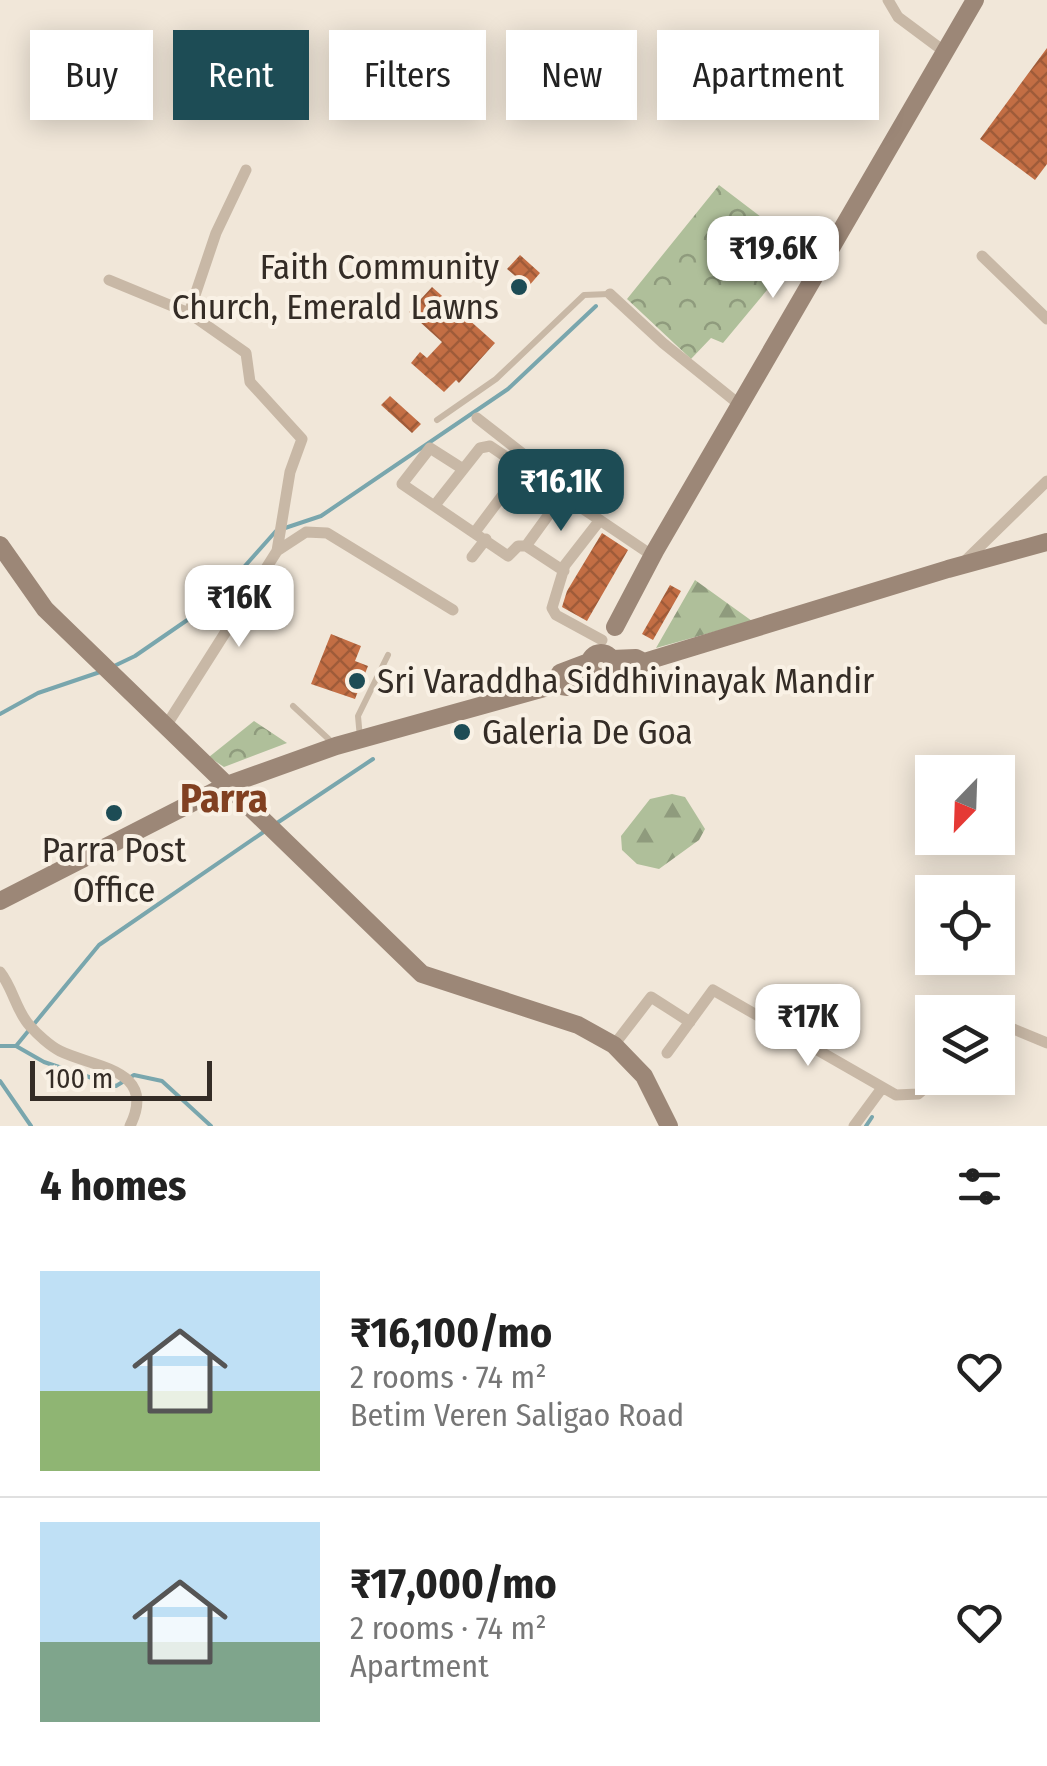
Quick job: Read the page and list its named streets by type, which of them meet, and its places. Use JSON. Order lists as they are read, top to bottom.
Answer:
{
  "districts": ["Parra"],
  "places": [
    "Faith Community Church, Emerald Lawns",
    "Sri Varaddha Siddhivinayak Mandir",
    "Galeria De Goa",
    "Parra Post Office"
  ],
  "scale_bar": "100 m",
  "north": "bottom left",
  "page": {
    "chip": [
      "Buy",
      "Rent",
      "Filters",
      "New",
      "Apartment"
    ],
    "price": [
      "₹19.6K",
      "₹16.1K",
      "₹16K",
      "₹17K"
    ],
    "scale": "100 m",
    "heading": "4 homes",
    "list": [
      {
        "name": "₹16,100/mo",
        "note": "2 rooms · 74 m² · Betim Veren Saligao Road"
      },
      {
        "name": "₹17,000/mo",
        "note": "2 rooms · 74 m² · Apartment"
      }
    ]
  }
}
